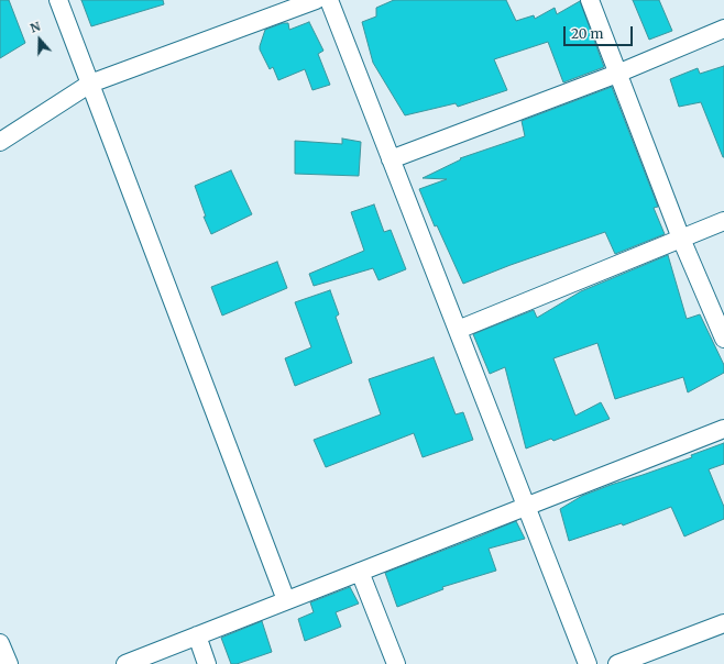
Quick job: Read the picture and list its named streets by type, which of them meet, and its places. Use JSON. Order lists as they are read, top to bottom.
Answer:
{
  "scale_bar": "20 m",
  "north": "top"
}
